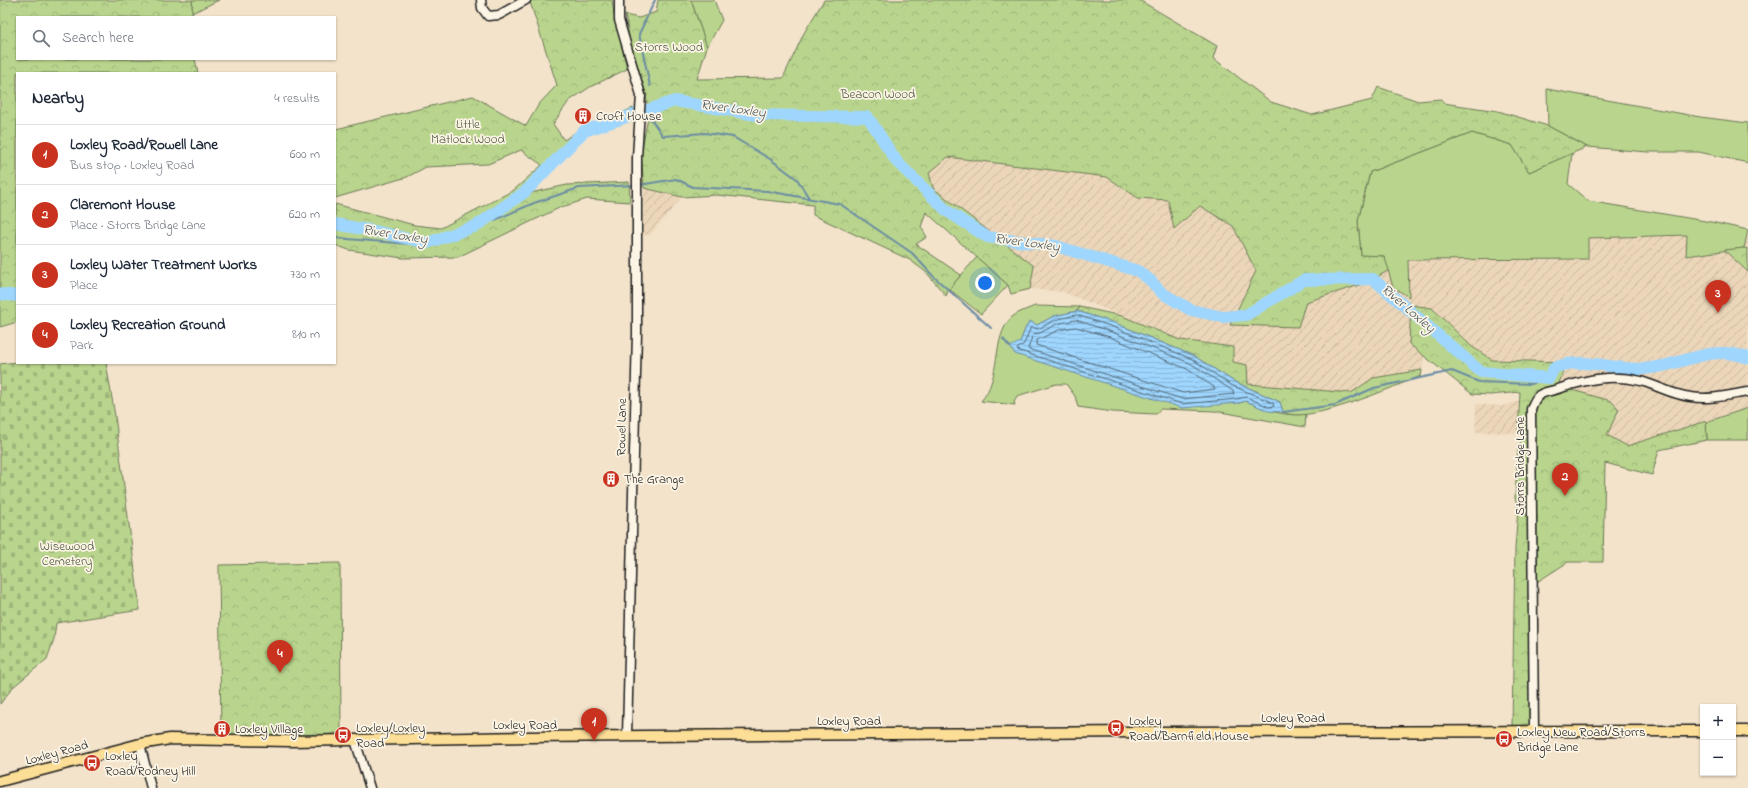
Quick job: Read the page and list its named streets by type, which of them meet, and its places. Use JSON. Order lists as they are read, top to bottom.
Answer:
{
  "streets": {
    "main road": ["Loxley Road"],
    "street": ["Rowel Lane", "Storrs Bridge Lane"]
  },
  "crossings": [
    ["Rowel Lane", "Loxley Road"],
    ["Storrs Bridge Lane", "Loxley Road"]
  ],
  "water": ["River Loxley"],
  "parks": [
    "Storrs Wood",
    "Beacon Wood",
    "Little Matlock Wood",
    "Wisewood Cemetery"
  ],
  "places": {
    "building": ["Croft House", "The Grange", "Loxley Village"],
    "bus stop": [
      "Loxley Road/Barnfield House",
      "Loxley/Loxley Road",
      "Loxley New Road/Storrs Bridge Lane",
      "Loxley Road/Rodney Hill"
    ]
  },
  "page": {
    "search": "Search here",
    "heading": ["Nearby", "4 results"],
    "list": [
      {
        "mark": "1",
        "name": "Loxley Road/Rowell Lane",
        "note": "Bus stop · Loxley Road",
        "value": "600 m"
      },
      {
        "mark": "2",
        "name": "Claremont House",
        "note": "Place · Storrs Bridge Lane",
        "value": "620 m"
      },
      {
        "mark": "3",
        "name": "Loxley Water Treatment Works",
        "note": "Place",
        "value": "730 m"
      },
      {
        "mark": "4",
        "name": "Loxley Recreation Ground",
        "note": "Park",
        "value": "810 m"
      }
    ],
    "pins": [
      "3",
      "2",
      "4",
      "1"
    ],
    "map_buttons": ["+", "−"]
  }
}
